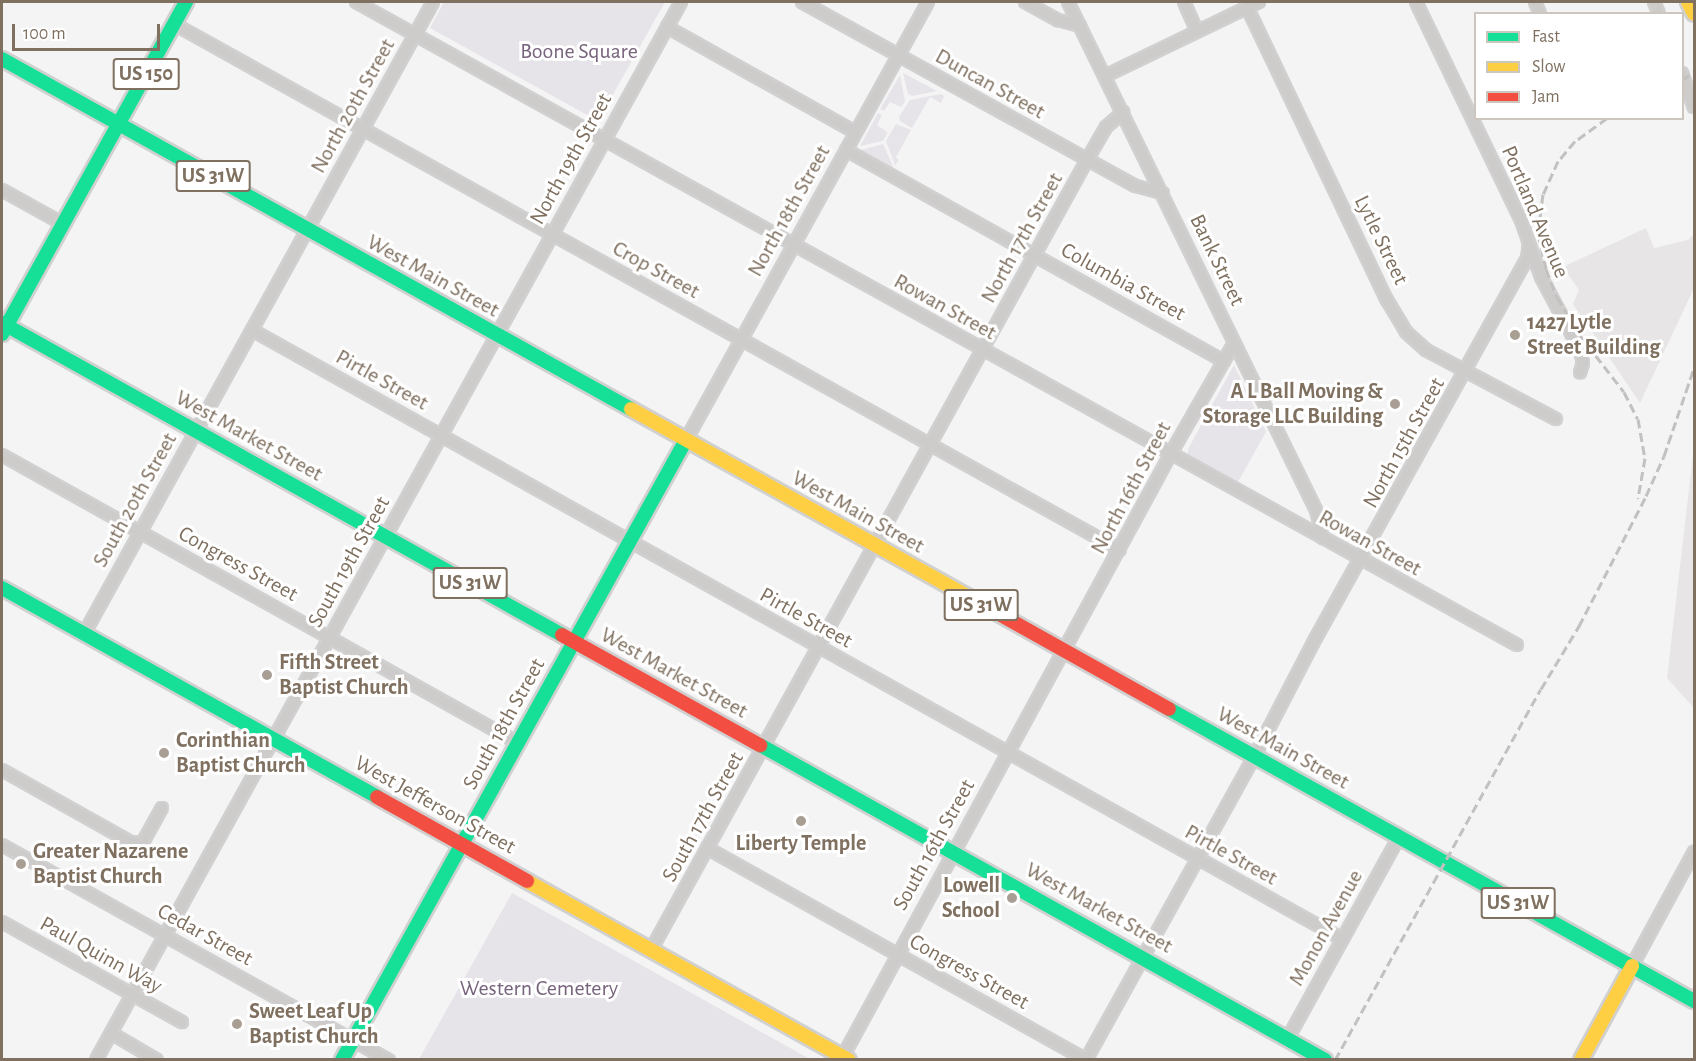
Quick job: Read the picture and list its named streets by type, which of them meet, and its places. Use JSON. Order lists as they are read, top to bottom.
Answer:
{
  "streets": {
    "main road": [
      "US 150",
      "US 31W",
      "West Main Street",
      "West Market Street",
      "South 18th Street",
      "West Jefferson Street"
    ],
    "street": [
      "Duncan Street",
      "North 20th Street",
      "North 19th Street",
      "North 18th Street",
      "Portland Avenue",
      "North 17th Street",
      "Lytle Street",
      "Bank Street",
      "Crop Street",
      "Columbia Street",
      "Rowan Street",
      "Pirtle Street",
      "North 15th Street",
      "North 16th Street",
      "South 20th Street",
      "South 19th Street",
      "Congress Street",
      "South 17th Street",
      "South 16th Street",
      "Monon Avenue",
      "Cedar Street",
      "Paul Quinn Way"
    ]
  },
  "crossings": [
    ["US 150", "Crop Street"],
    ["US 150", "West Main Street"],
    ["US 150", "West Market Street"],
    ["Duncan Street", "North 18th Street"],
    ["Duncan Street", "North 17th Street"],
    ["Duncan Street", "Bank Street"],
    ["North 20th Street", "Crop Street"],
    ["North 20th Street", "West Main Street"],
    ["North 20th Street", "Rowan Street"],
    ["North 20th Street", "South 20th Street"],
    ["North 19th Street", "Crop Street"],
    ["North 19th Street", "West Main Street"],
    ["North 19th Street", "Rowan Street"],
    ["North 19th Street", "South 19th Street"],
    ["North 18th Street", "Crop Street"],
    ["North 18th Street", "West Main Street"],
    ["North 18th Street", "Columbia Street"],
    ["North 18th Street", "Rowan Street"],
    ["North 18th Street", "South 18th Street"],
    ["Portland Avenue", "North 15th Street"],
    ["North 17th Street", "Bank Street"],
    ["North 17th Street", "Crop Street"],
    ["North 17th Street", "West Main Street"],
    ["North 17th Street", "Columbia Street"],
    ["North 17th Street", "Rowan Street"],
    ["North 17th Street", "South 17th Street"],
    ["Lytle Street", "North 15th Street"],
    ["Bank Street", "Rowan Street"],
    ["Bank Street", "North 16th Street"],
    ["Crop Street", "North 16th Street"],
    ["West Main Street", "North 15th Street"],
    ["West Main Street", "North 16th Street"],
    ["West Main Street", "South 20th Street"],
    ["West Main Street", "South 19th Street"],
    ["West Main Street", "South 18th Street"],
    ["West Main Street", "South 17th Street"],
    ["West Main Street", "South 16th Street"],
    ["West Main Street", "Monon Avenue"],
    ["Columbia Street", "North 16th Street"],
    ["Rowan Street", "North 15th Street"],
    ["Rowan Street", "North 16th Street"],
    ["Pirtle Street", "North 15th Street"],
    ["Pirtle Street", "South 20th Street"],
    ["Pirtle Street", "South 19th Street"],
    ["Pirtle Street", "South 18th Street"],
    ["Pirtle Street", "South 17th Street"],
    ["Pirtle Street", "South 16th Street"],
    ["Pirtle Street", "Monon Avenue"],
    ["West Market Street", "North 15th Street"],
    ["West Market Street", "South 20th Street"],
    ["West Market Street", "South 19th Street"],
    ["West Market Street", "South 18th Street"],
    ["West Market Street", "South 17th Street"],
    ["West Market Street", "South 16th Street"],
    ["West Market Street", "Monon Avenue"],
    ["North 15th Street", "Congress Street"],
    ["North 16th Street", "South 16th Street"],
    ["South 20th Street", "Congress Street"],
    ["South 20th Street", "West Jefferson Street"],
    ["South 19th Street", "Congress Street"],
    ["South 19th Street", "West Jefferson Street"],
    ["South 19th Street", "Cedar Street"],
    ["South 19th Street", "Paul Quinn Way"],
    ["Congress Street", "South 18th Street"],
    ["Congress Street", "South 17th Street"],
    ["Congress Street", "South 16th Street"],
    ["South 18th Street", "West Jefferson Street"],
    ["South 18th Street", "Cedar Street"],
    ["West Jefferson Street", "South 17th Street"],
    ["West Jefferson Street", "South 16th Street"]
  ],
  "parks": ["Boone Square", "Western Cemetery"],
  "places": [
    "1427 Lytle Street Building",
    "A L Ball Moving & Storage LLC Building",
    "Fifth Street Baptist Church",
    "Corinthian Baptist Church",
    "Liberty Temple",
    "Greater Nazarene Baptist Church",
    "Lowell School",
    "Sweet Leaf Up Baptist Church"
  ],
  "legend": ["Fast", "Slow", "Jam"],
  "scale_bar": "100 m"
}
